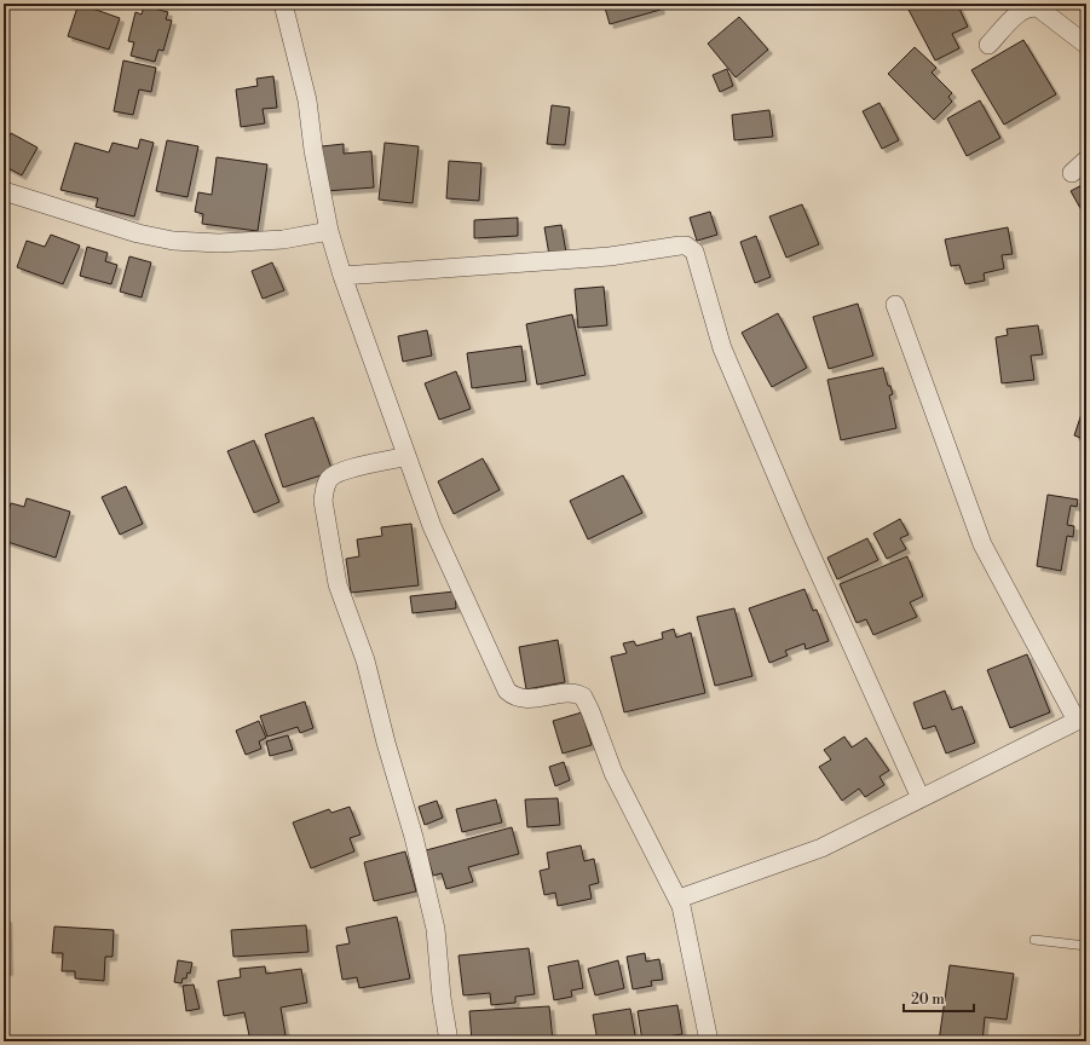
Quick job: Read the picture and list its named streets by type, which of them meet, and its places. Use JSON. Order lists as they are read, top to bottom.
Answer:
{
  "scale_bar": "20 m"
}
